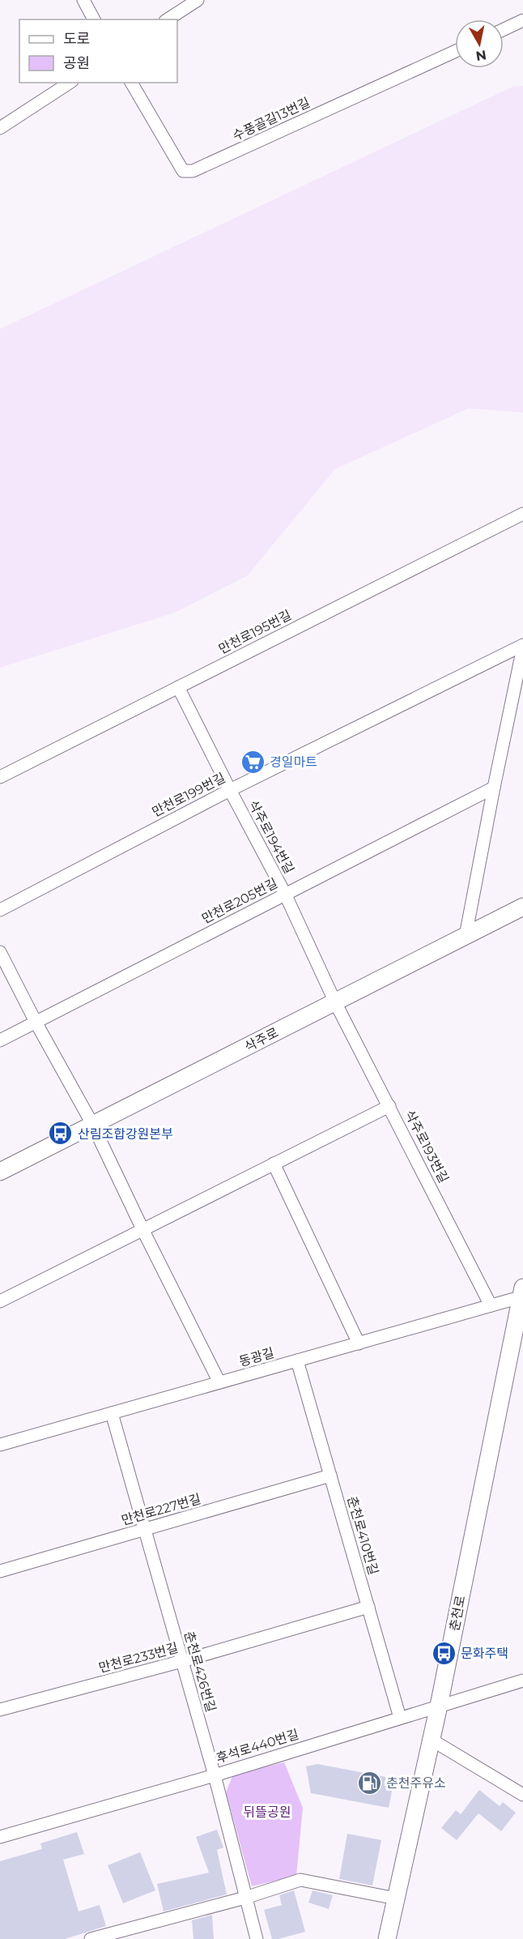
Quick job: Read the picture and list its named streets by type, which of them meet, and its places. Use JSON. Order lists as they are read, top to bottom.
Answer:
{
  "streets": {
    "street": [
      "수풍골길13번길",
      "만천로195번길",
      "만천로199번길",
      "삭주로194번길",
      "만천로205번길",
      "삭주로",
      "삭주로193번길",
      "동광길",
      "만천로227번길",
      "춘천로410번길",
      "춘천로",
      "만천로233번길",
      "춘천로426번길",
      "후석로440번길"
    ]
  },
  "crossings": [
    ["만천로195번길", "삭주로194번길"],
    ["만천로199번길", "삭주로194번길"],
    ["삭주로194번길", "만천로205번길"],
    ["삭주로194번길", "삭주로"],
    ["삭주로194번길", "삭주로193번길"],
    ["삭주로", "삭주로193번길"],
    ["삭주로193번길", "동광길"],
    ["동광길", "춘천로410번길"],
    ["동광길", "춘천로"],
    ["동광길", "춘천로426번길"],
    ["만천로227번길", "춘천로410번길"],
    ["만천로227번길", "춘천로426번길"],
    ["춘천로410번길", "만천로233번길"],
    ["춘천로410번길", "후석로440번길"],
    ["춘천로", "후석로440번길"],
    ["만천로233번길", "춘천로426번길"],
    ["춘천로426번길", "후석로440번길"]
  ],
  "parks": ["뒤뜰공원"],
  "places": {
    "supermarket": ["경일마트"],
    "bus stop": ["산림조합강원본부", "문화주택"],
    "fuel station": ["춘천주유소"]
  },
  "legend": ["도로", "공원"],
  "north": "bottom"
}
